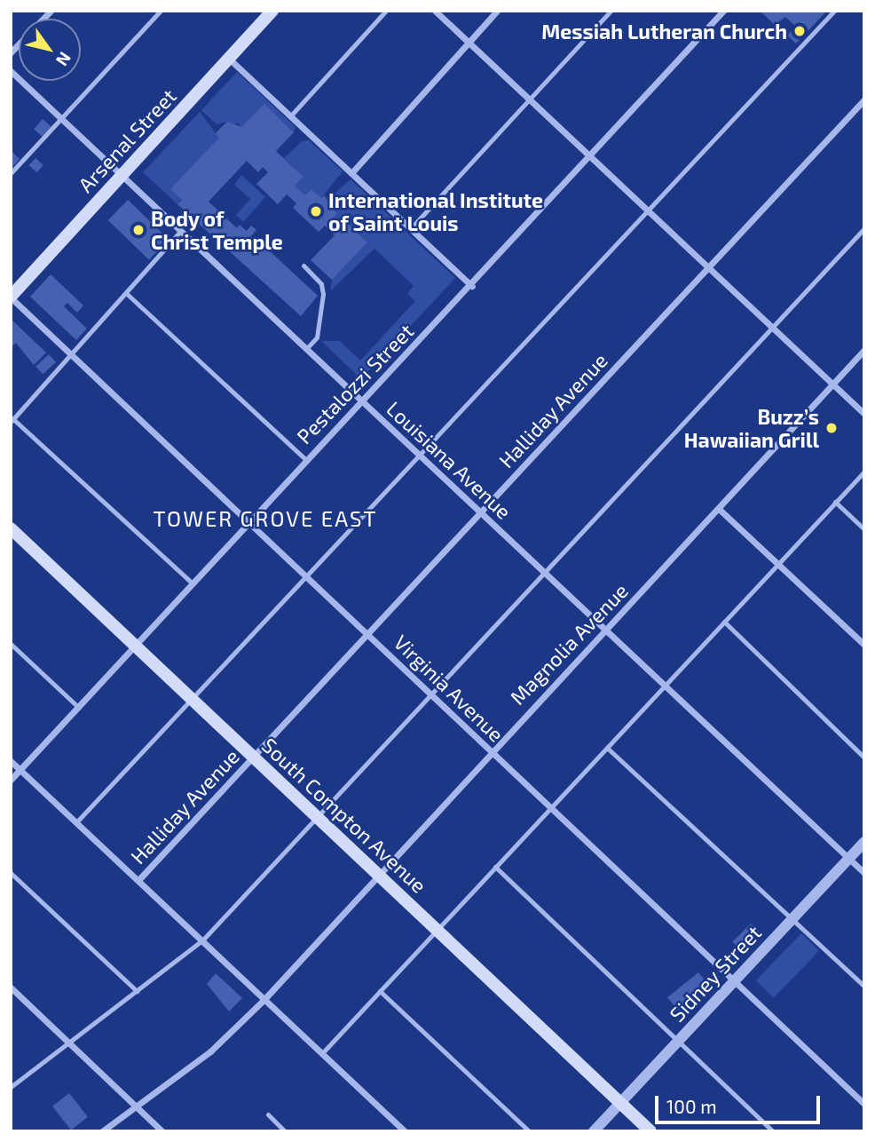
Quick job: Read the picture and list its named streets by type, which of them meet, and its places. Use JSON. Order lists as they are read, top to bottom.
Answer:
{
  "streets": {
    "main road": ["Arsenal Street", "South Compton Avenue"],
    "street": [
      "Pestalozzi Street",
      "Halliday Avenue",
      "Louisiana Avenue",
      "Magnolia Avenue",
      "Virginia Avenue",
      "Sidney Street"
    ]
  },
  "crossings": [
    ["Arsenal Street", "Louisiana Avenue"],
    ["Arsenal Street", "Virginia Avenue"],
    ["Pestalozzi Street", "Louisiana Avenue"],
    ["Pestalozzi Street", "Virginia Avenue"],
    ["Pestalozzi Street", "South Compton Avenue"],
    ["Halliday Avenue", "Louisiana Avenue"],
    ["Halliday Avenue", "Virginia Avenue"],
    ["Halliday Avenue", "South Compton Avenue"],
    ["Louisiana Avenue", "Magnolia Avenue"],
    ["Louisiana Avenue", "Sidney Street"],
    ["Magnolia Avenue", "Virginia Avenue"],
    ["Magnolia Avenue", "South Compton Avenue"],
    ["Virginia Avenue", "Sidney Street"],
    ["South Compton Avenue", "Sidney Street"]
  ],
  "districts": ["TOWER GROVE EAST"],
  "places": [
    "Messiah Lutheran Church",
    "International Institute of Saint Louis",
    "Body of Christ Temple",
    "Buzz’s Hawaiian Grill"
  ],
  "scale_bar": "100 m",
  "north": "bottom right"
}
